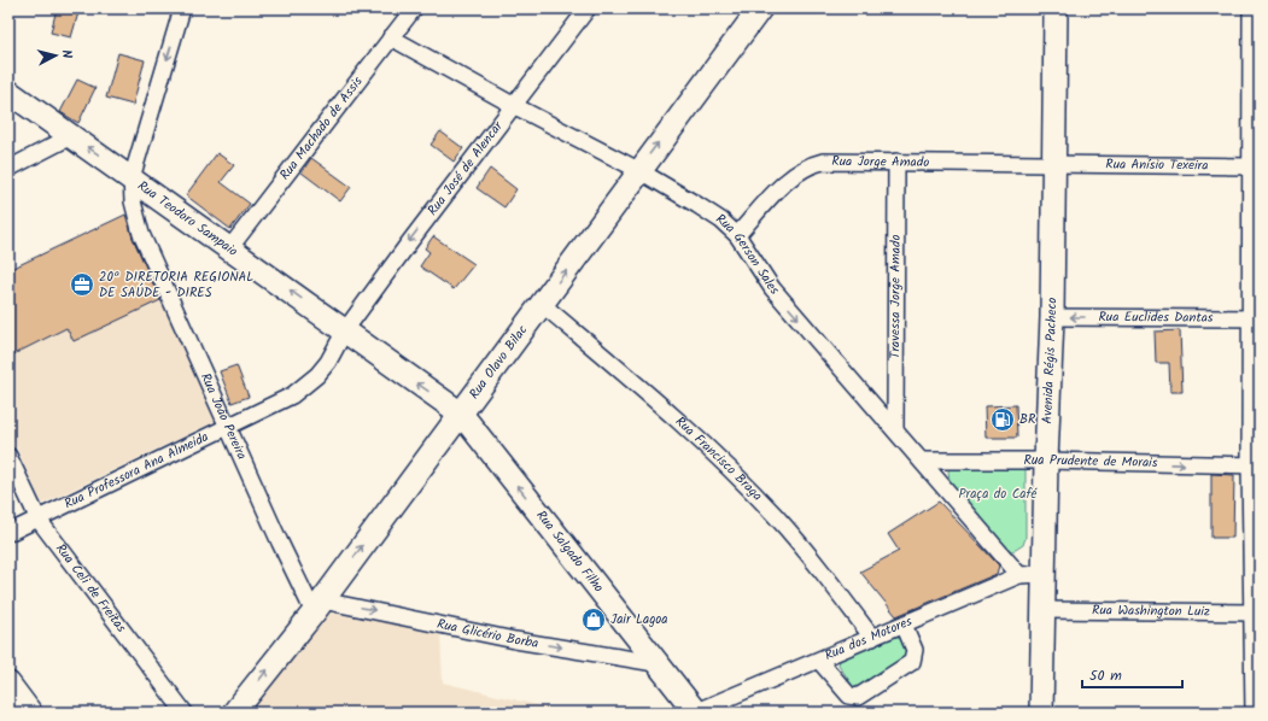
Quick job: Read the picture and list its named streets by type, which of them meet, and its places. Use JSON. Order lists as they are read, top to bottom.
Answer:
{
  "streets": {
    "street": [
      "Rua Machado de Assis",
      "Rua Jorge Amado",
      "Rua Anísio Texeira",
      "Rua José de Alencar",
      "Rua Teodoro Sampaio",
      "Rua Gerson Sales",
      "Travessa Jorge Amado",
      "Rua Euclides Dantas",
      "Avenida Régis Pacheco",
      "Rua Olavo Bilac",
      "Rua João Pereira",
      "Rua Francisco Braga",
      "Rua Prudente de Morais",
      "Rua Professora Ana Almeida",
      "Rua Salgado Filho",
      "Rua Celi de Freitas",
      "Rua Washington Luiz",
      "Rua Glicério Borba",
      "Rua dos Motores"
    ]
  },
  "crossings": [
    ["Rua Machado de Assis", "Rua Teodoro Sampaio"],
    ["Rua Machado de Assis", "Rua Gerson Sales"],
    ["Rua Jorge Amado", "Rua Anísio Texeira"],
    ["Rua Jorge Amado", "Rua Gerson Sales"],
    ["Rua Jorge Amado", "Travessa Jorge Amado"],
    ["Rua Jorge Amado", "Avenida Régis Pacheco"],
    ["Rua Anísio Texeira", "Avenida Régis Pacheco"],
    ["Rua José de Alencar", "Rua Teodoro Sampaio"],
    ["Rua José de Alencar", "Rua Gerson Sales"],
    ["Rua José de Alencar", "Rua Professora Ana Almeida"],
    ["Rua Teodoro Sampaio", "Rua Olavo Bilac"],
    ["Rua Teodoro Sampaio", "Rua João Pereira"],
    ["Rua Teodoro Sampaio", "Rua Professora Ana Almeida"],
    ["Rua Teodoro Sampaio", "Rua Salgado Filho"],
    ["Rua Gerson Sales", "Travessa Jorge Amado"],
    ["Rua Gerson Sales", "Rua Olavo Bilac"],
    ["Rua Gerson Sales", "Rua Prudente de Morais"],
    ["Rua Gerson Sales", "Rua dos Motores"],
    ["Rua Euclides Dantas", "Avenida Régis Pacheco"],
    ["Avenida Régis Pacheco", "Rua Prudente de Morais"],
    ["Avenida Régis Pacheco", "Rua Washington Luiz"],
    ["Avenida Régis Pacheco", "Rua dos Motores"],
    ["Rua Olavo Bilac", "Rua João Pereira"],
    ["Rua Olavo Bilac", "Rua Francisco Braga"],
    ["Rua Olavo Bilac", "Rua Salgado Filho"],
    ["Rua Olavo Bilac", "Rua Glicério Borba"],
    ["Rua João Pereira", "Rua Professora Ana Almeida"],
    ["Rua João Pereira", "Rua Glicério Borba"],
    ["Rua Francisco Braga", "Rua dos Motores"],
    ["Rua Professora Ana Almeida", "Rua Celi de Freitas"],
    ["Rua Salgado Filho", "Rua Glicério Borba"],
    ["Rua Salgado Filho", "Rua dos Motores"]
  ],
  "one_way": [
    "Rua José de Alencar",
    "Rua Teodoro Sampaio",
    "Rua Euclides Dantas",
    "Rua Olavo Bilac",
    "Rua Prudente de Morais",
    "Rua Salgado Filho",
    "Rua Glicério Borba"
  ],
  "parks": ["Praça do Café"],
  "places": {
    "office": ["20ª DIRETORIA REGIONAL DE SAÚDE - DIRES"],
    "fuel station": ["BR"],
    "shop": ["Jair Lagoa"]
  },
  "scale_bar": "50 m",
  "north": "right"
}
